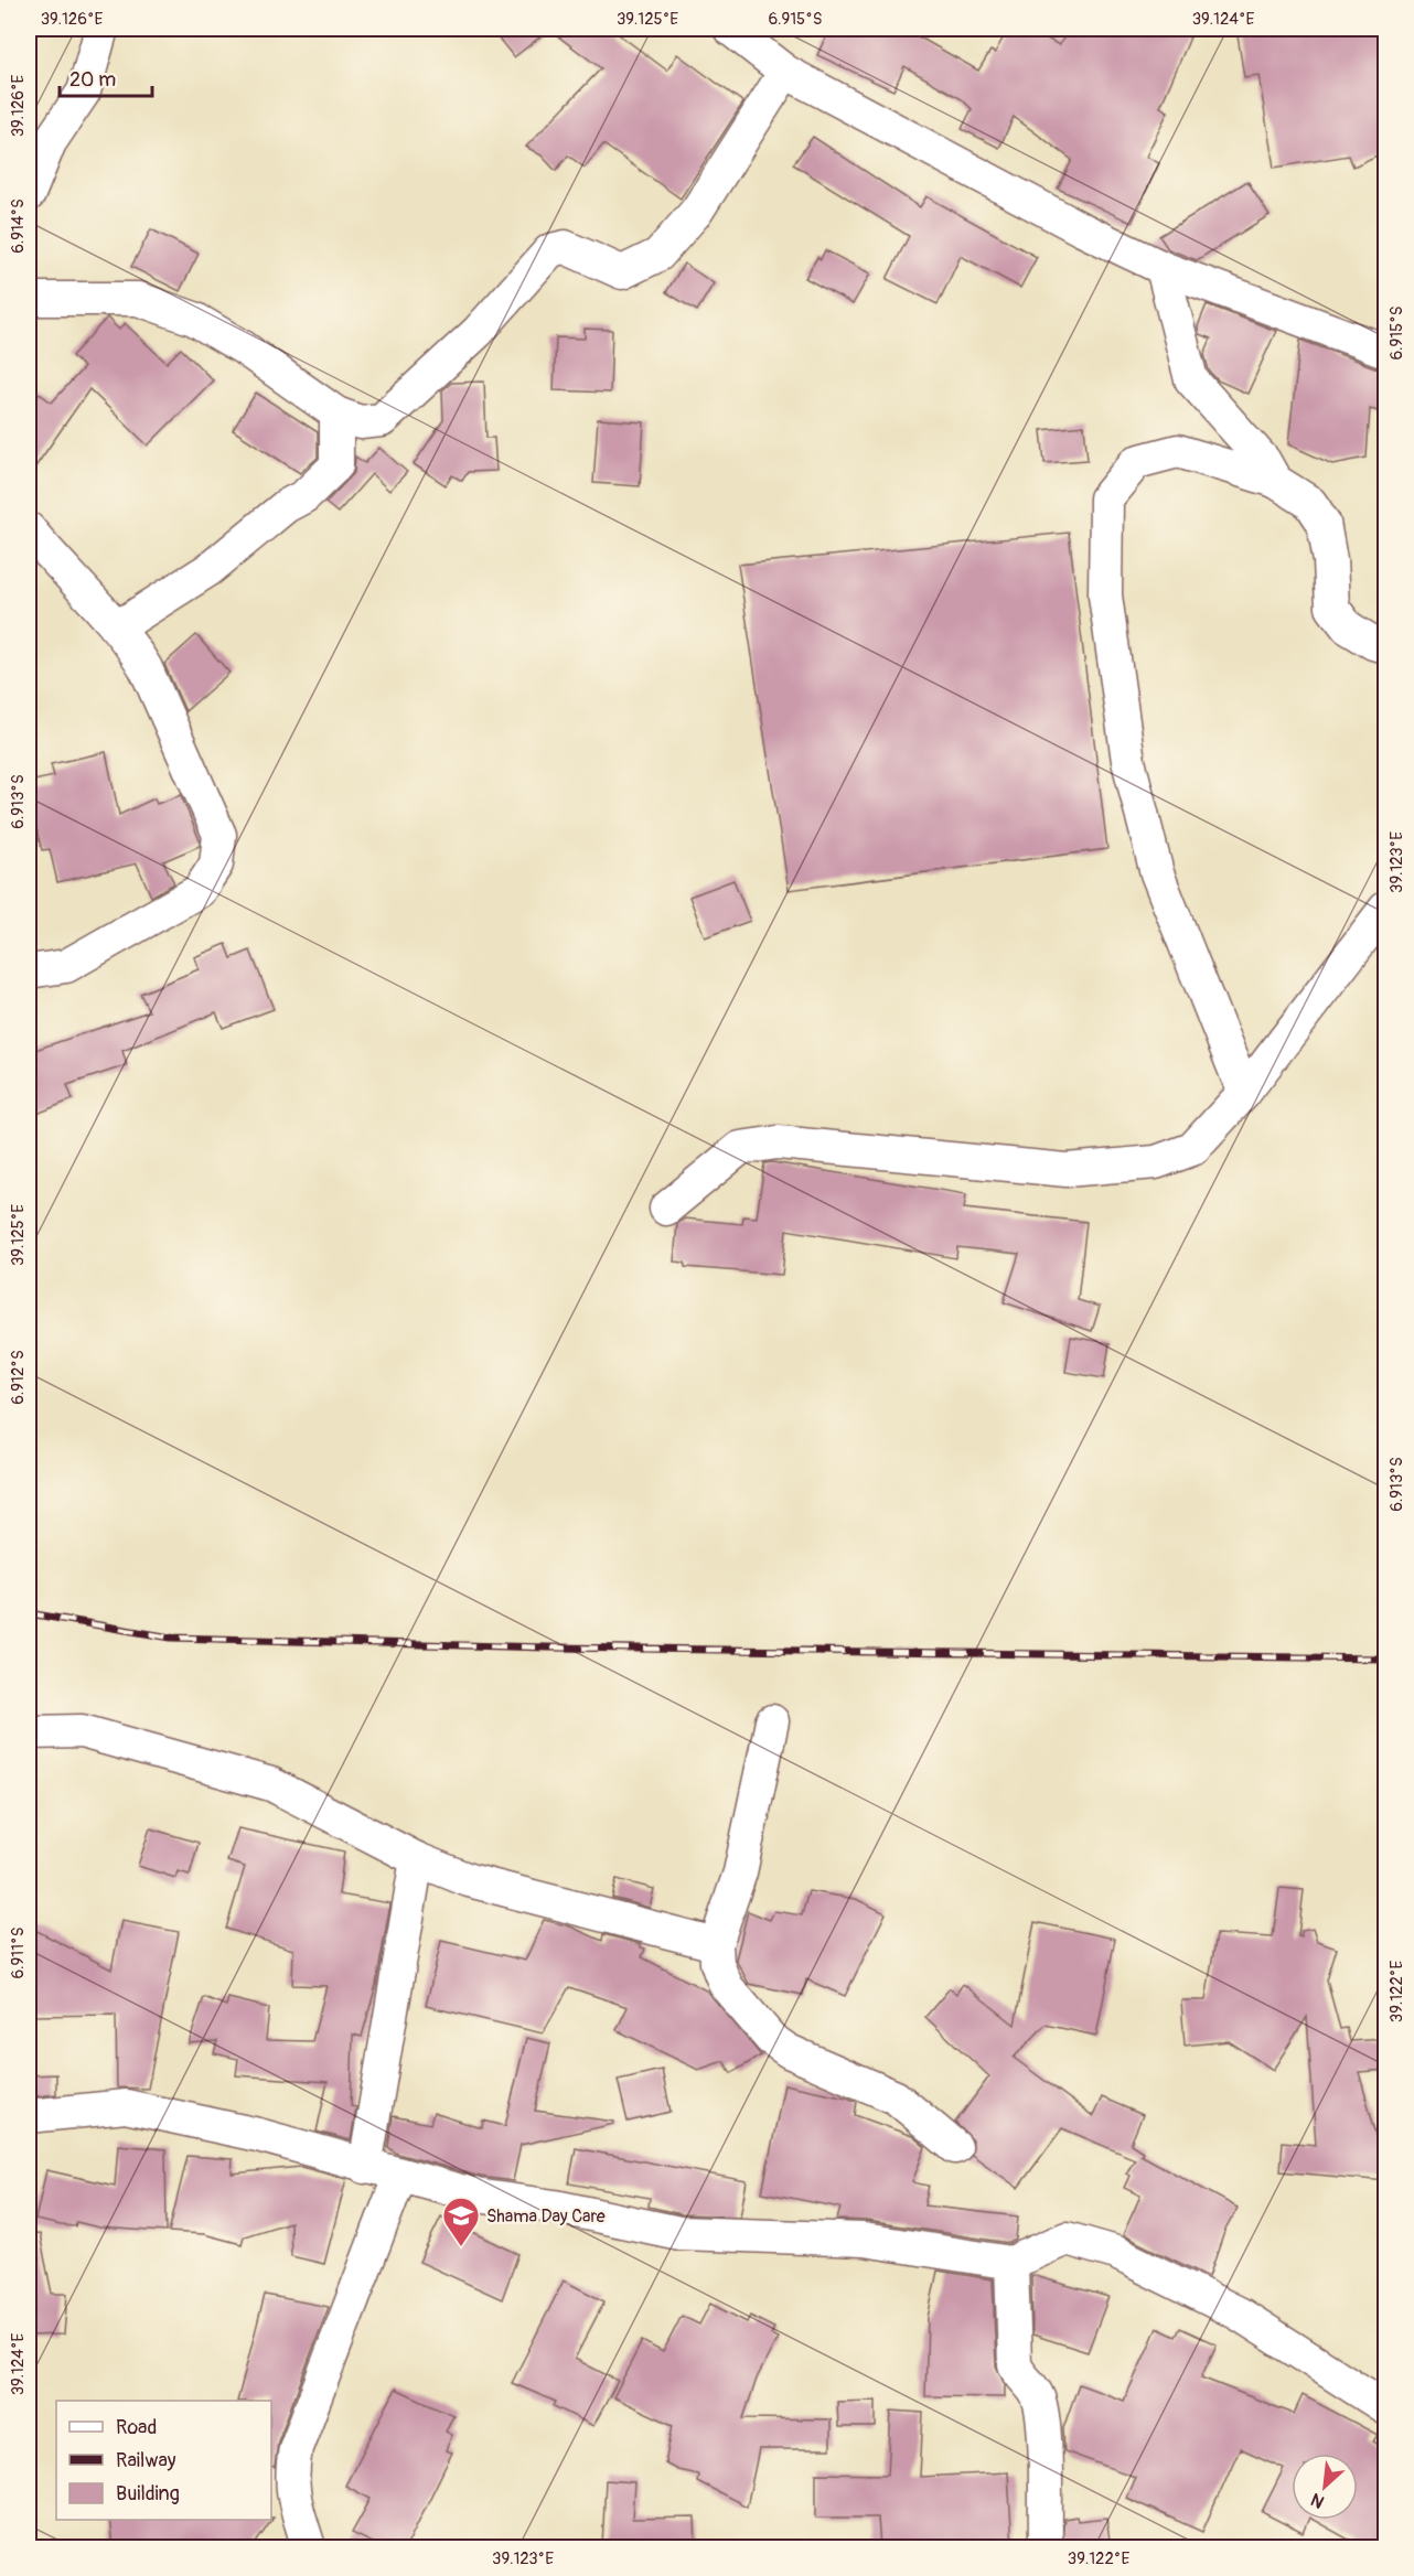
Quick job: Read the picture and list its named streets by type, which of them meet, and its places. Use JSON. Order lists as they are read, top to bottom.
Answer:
{
  "places": {
    "school or university": ["Shama Day Care"]
  },
  "legend": ["Road", "Railway", "Building"],
  "scale_bar": "20 m",
  "north": "bottom left",
  "coordinates": [
    "39.126°E",
    "39.125°E",
    "6.915°S",
    "39.124°E",
    "6.914°S",
    "6.913°S",
    "39.123°E",
    "6.912°S",
    "6.911°S",
    "39.122°E"
  ]
}
